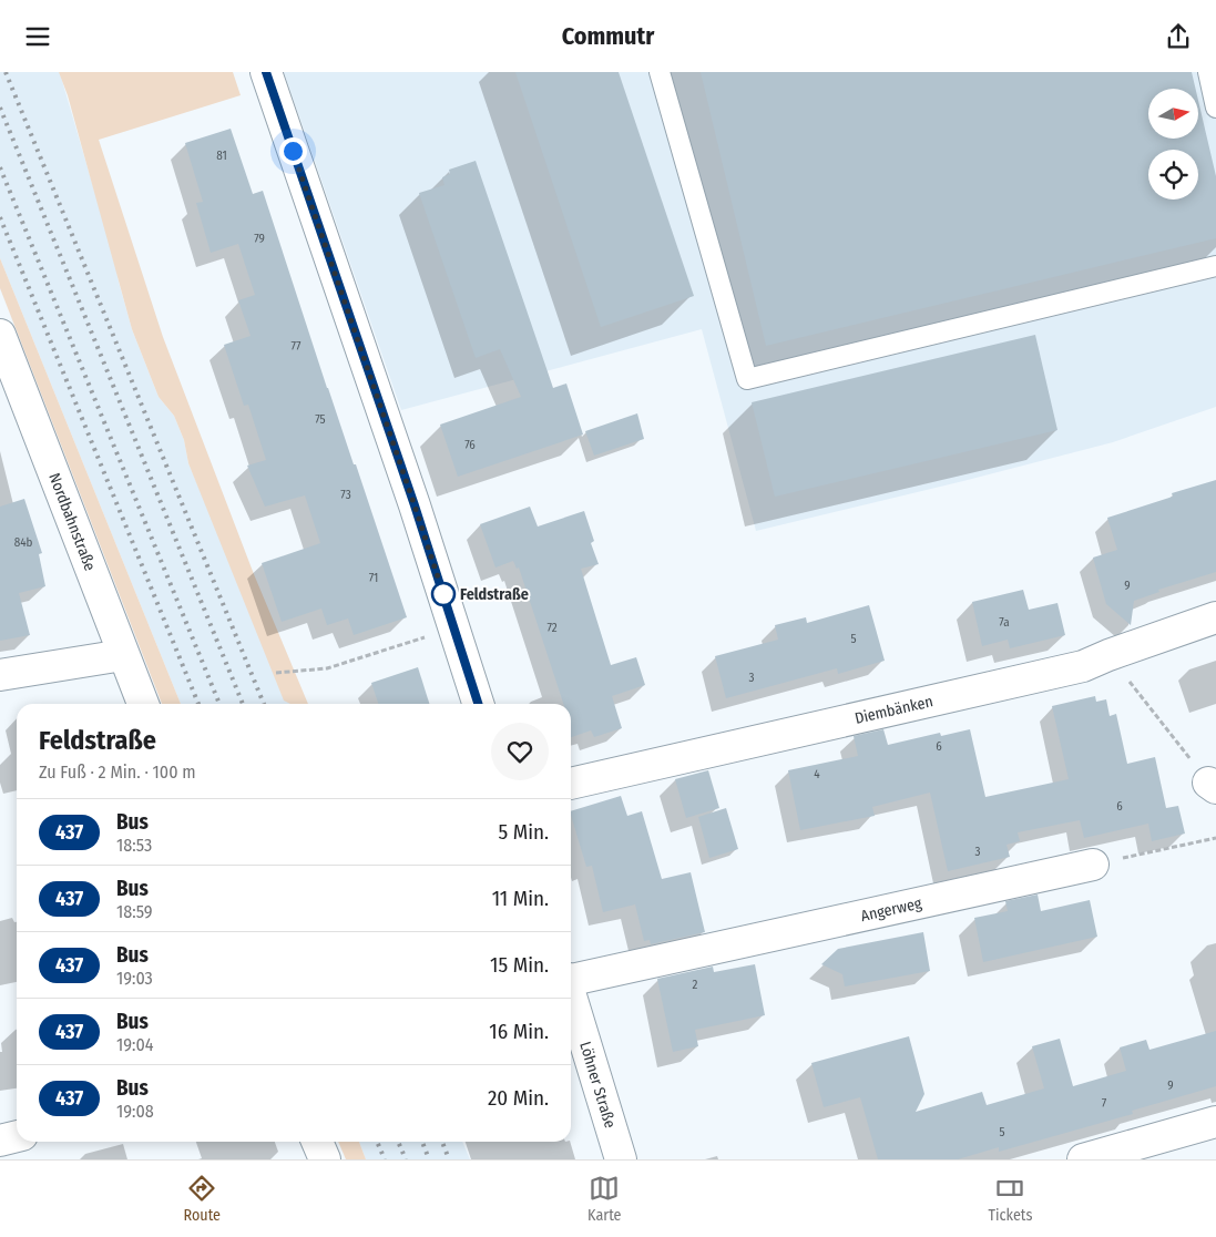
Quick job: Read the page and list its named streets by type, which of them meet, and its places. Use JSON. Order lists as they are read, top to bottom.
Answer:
{
  "streets": {
    "street": [
      "Nordbahnstraße",
      "Diembänken",
      "Angerweg",
      "Löhner Straße"
    ]
  },
  "places": ["Feldstraße"],
  "lines": ["bus line 437"],
  "house_numbers": [
    "81",
    "79",
    "77",
    "75",
    "76",
    "73",
    "84b",
    "71",
    "9",
    "7a",
    "72",
    "5",
    "3",
    "6",
    "4",
    "6",
    "3",
    "2",
    "9",
    "7",
    "5"
  ],
  "north": "right",
  "page": {
    "header": "Commutr",
    "heading": ["Feldstraße", "Zu Fuß · 2 Min. · 100 m"],
    "list": [
      {
        "mark": "437",
        "name": "Bus",
        "note": "18:53",
        "value": "5 Min."
      },
      {
        "mark": "437",
        "name": "Bus",
        "note": "18:59",
        "value": "11 Min."
      },
      {
        "mark": "437",
        "name": "Bus",
        "note": "19:03",
        "value": "15 Min."
      },
      {
        "mark": "437",
        "name": "Bus",
        "note": "19:04",
        "value": "16 Min."
      },
      {
        "mark": "437",
        "name": "Bus",
        "note": "19:08",
        "value": "20 Min."
      }
    ],
    "tabs": ["Route", "Karte", "Tickets"]
  }
}
